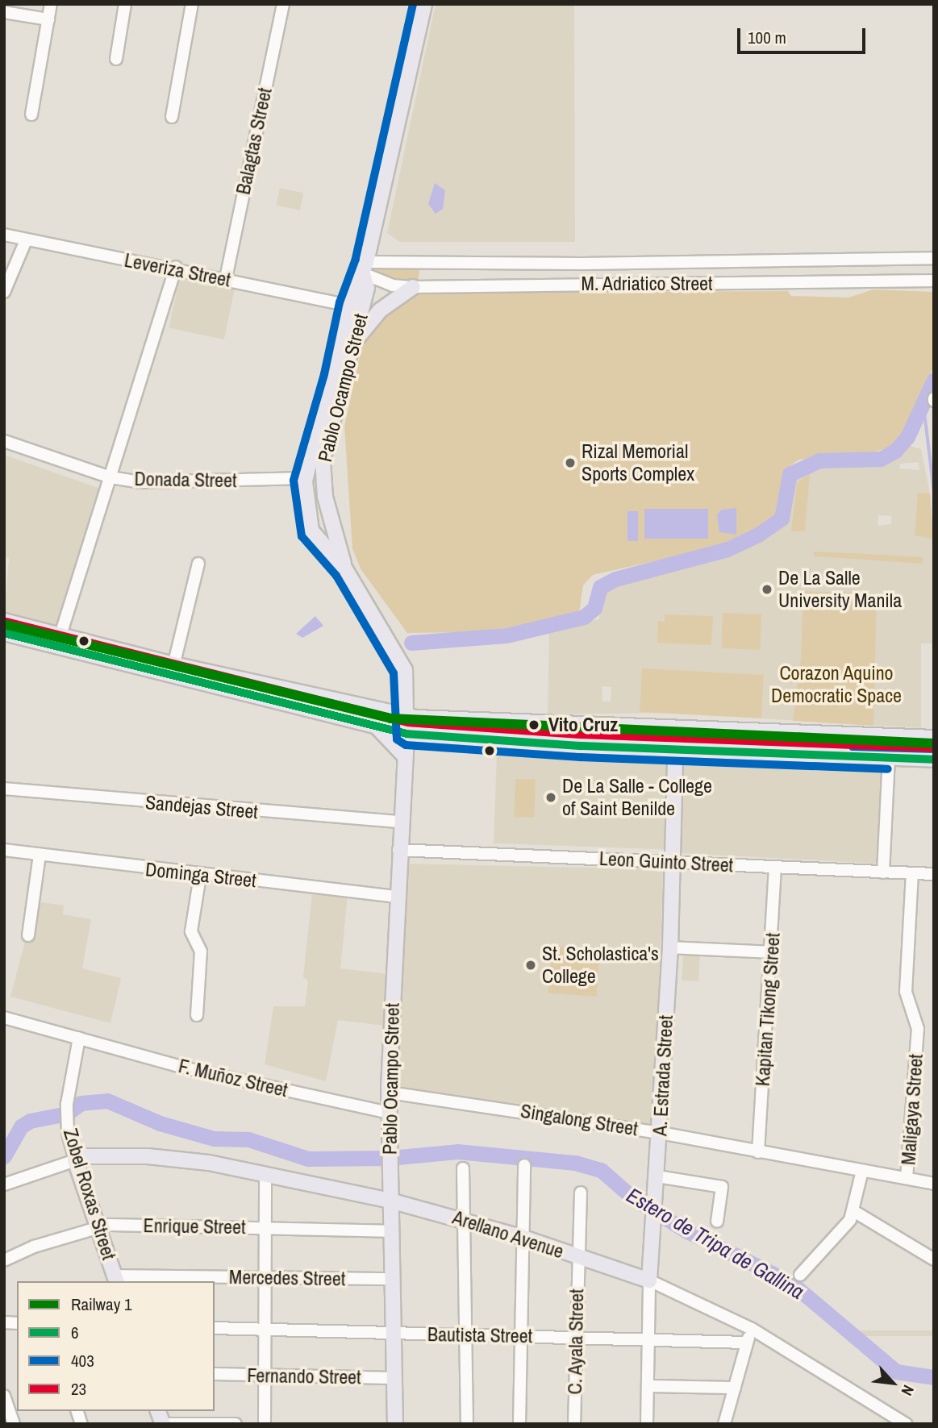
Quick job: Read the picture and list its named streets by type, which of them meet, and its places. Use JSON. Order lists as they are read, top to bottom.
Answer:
{
  "streets": {
    "main road": [
      "Pablo Ocampo Street",
      "A. Estrada Street",
      "Zobel Roxas Street",
      "Arellano Avenue"
    ],
    "street": [
      "Balagtas Street",
      "Leveriza Street",
      "M. Adriatico Street",
      "Donada Street",
      "Sandejas Street",
      "Leon Guinto Street",
      "Dominga Street",
      "Kapitan Tikong Street",
      "F. Muñoz Street",
      "Maligaya Street",
      "Singalong Street",
      "Enrique Street",
      "Mercedes Street",
      "Bautista Street",
      "C. Ayala Street",
      "Fernando Street"
    ]
  },
  "crossings": [
    ["Balagtas Street", "Leveriza Street"],
    ["Leveriza Street", "Pablo Ocampo Street"],
    ["M. Adriatico Street", "Pablo Ocampo Street"],
    ["Pablo Ocampo Street", "Donada Street"],
    ["Pablo Ocampo Street", "Sandejas Street"],
    ["Pablo Ocampo Street", "Leon Guinto Street"],
    ["Pablo Ocampo Street", "Dominga Street"],
    ["Pablo Ocampo Street", "F. Muñoz Street"],
    ["Pablo Ocampo Street", "Singalong Street"],
    ["Pablo Ocampo Street", "Enrique Street"],
    ["Pablo Ocampo Street", "Arellano Avenue"],
    ["Pablo Ocampo Street", "Mercedes Street"],
    ["Pablo Ocampo Street", "Bautista Street"],
    ["Pablo Ocampo Street", "Fernando Street"],
    ["Leon Guinto Street", "Kapitan Tikong Street"],
    ["Leon Guinto Street", "A. Estrada Street"],
    ["Leon Guinto Street", "Maligaya Street"],
    ["Kapitan Tikong Street", "Singalong Street"],
    ["A. Estrada Street", "Singalong Street"],
    ["A. Estrada Street", "Arellano Avenue"],
    ["A. Estrada Street", "Bautista Street"],
    ["F. Muñoz Street", "Zobel Roxas Street"],
    ["Maligaya Street", "Singalong Street"],
    ["Zobel Roxas Street", "Enrique Street"],
    ["Zobel Roxas Street", "Arellano Avenue"],
    ["Zobel Roxas Street", "Mercedes Street"],
    ["Arellano Avenue", "C. Ayala Street"],
    ["Bautista Street", "C. Ayala Street"]
  ],
  "water": ["Estero de Tripa de Gallina"],
  "parks": ["Corazon Aquino Democratic Space"],
  "places": [
    "Rizal Memorial Sports Complex",
    "De La Salle University Manila",
    "Vito Cruz",
    "De La Salle - College of Saint Benilde",
    "St. Scholastica's College"
  ],
  "lines": [
    "transit line 403",
    "transit line 23",
    "rail line 1",
    "transit line 6"
  ],
  "legend": [
    "Railway 1",
    "6",
    "403",
    "23"
  ],
  "scale_bar": "100 m",
  "north": "bottom right"
}
